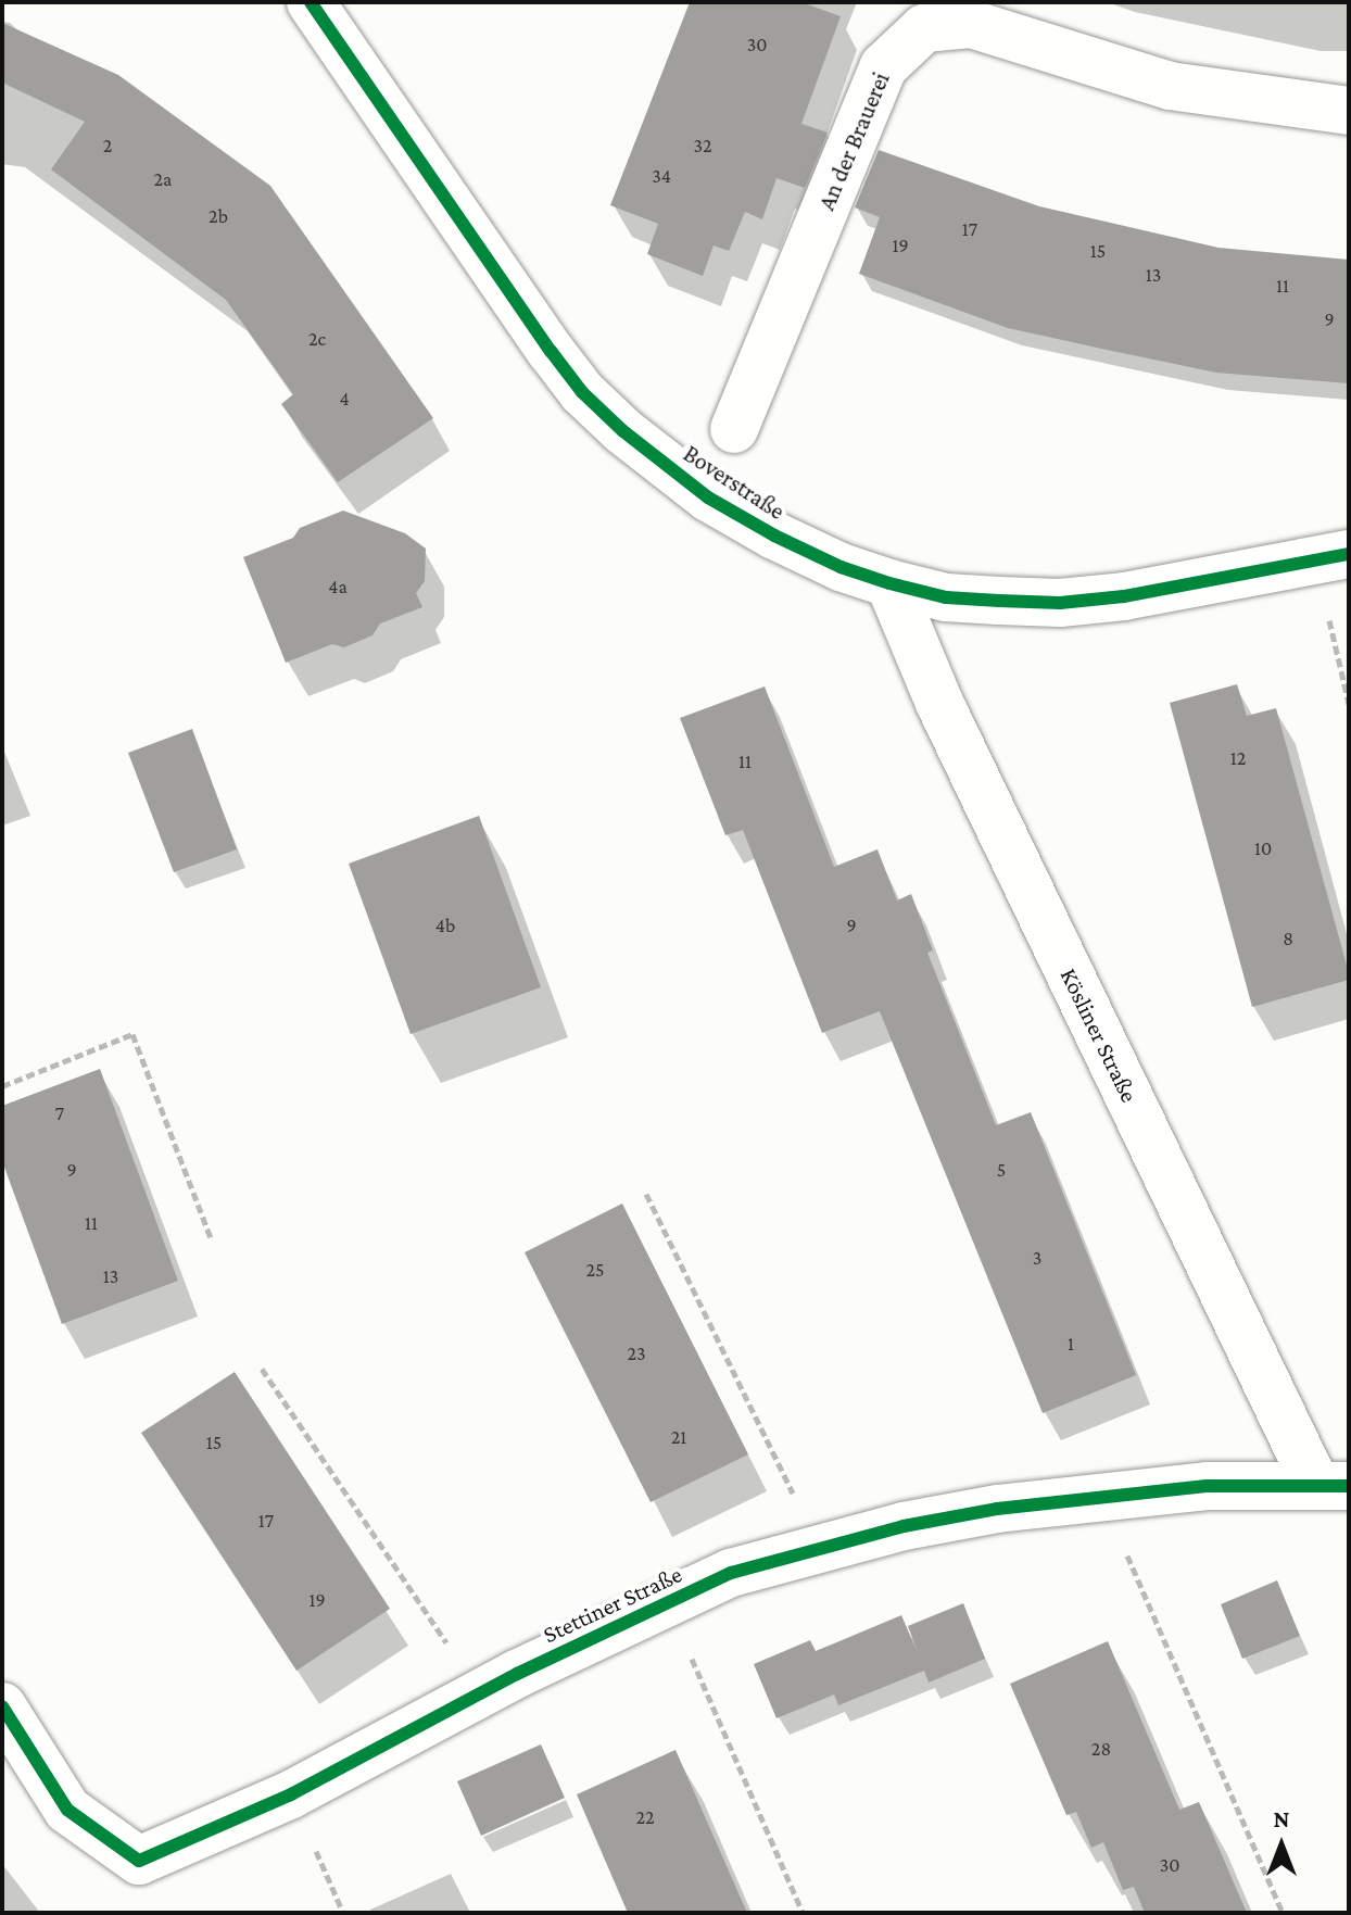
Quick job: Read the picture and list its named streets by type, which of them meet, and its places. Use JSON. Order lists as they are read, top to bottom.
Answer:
{
  "streets": {
    "street": [
      "An der Brauerei",
      "Boverstraße",
      "Kösliner Straße",
      "Stettiner Straße"
    ]
  },
  "crossings": [
    ["Boverstraße", "Kösliner Straße"],
    ["Kösliner Straße", "Stettiner Straße"]
  ],
  "house_numbers": [
    "30",
    "2",
    "32",
    "34",
    "2a",
    "2b",
    "17",
    "19",
    "15",
    "13",
    "11",
    "9",
    "2c",
    "4",
    "4a",
    "12",
    "11",
    "10",
    "4b",
    "9",
    "8",
    "7",
    "9",
    "5",
    "11",
    "3",
    "25",
    "13",
    "1",
    "23",
    "21",
    "15",
    "17",
    "19",
    "28",
    "22",
    "30"
  ],
  "north": "top"
}
